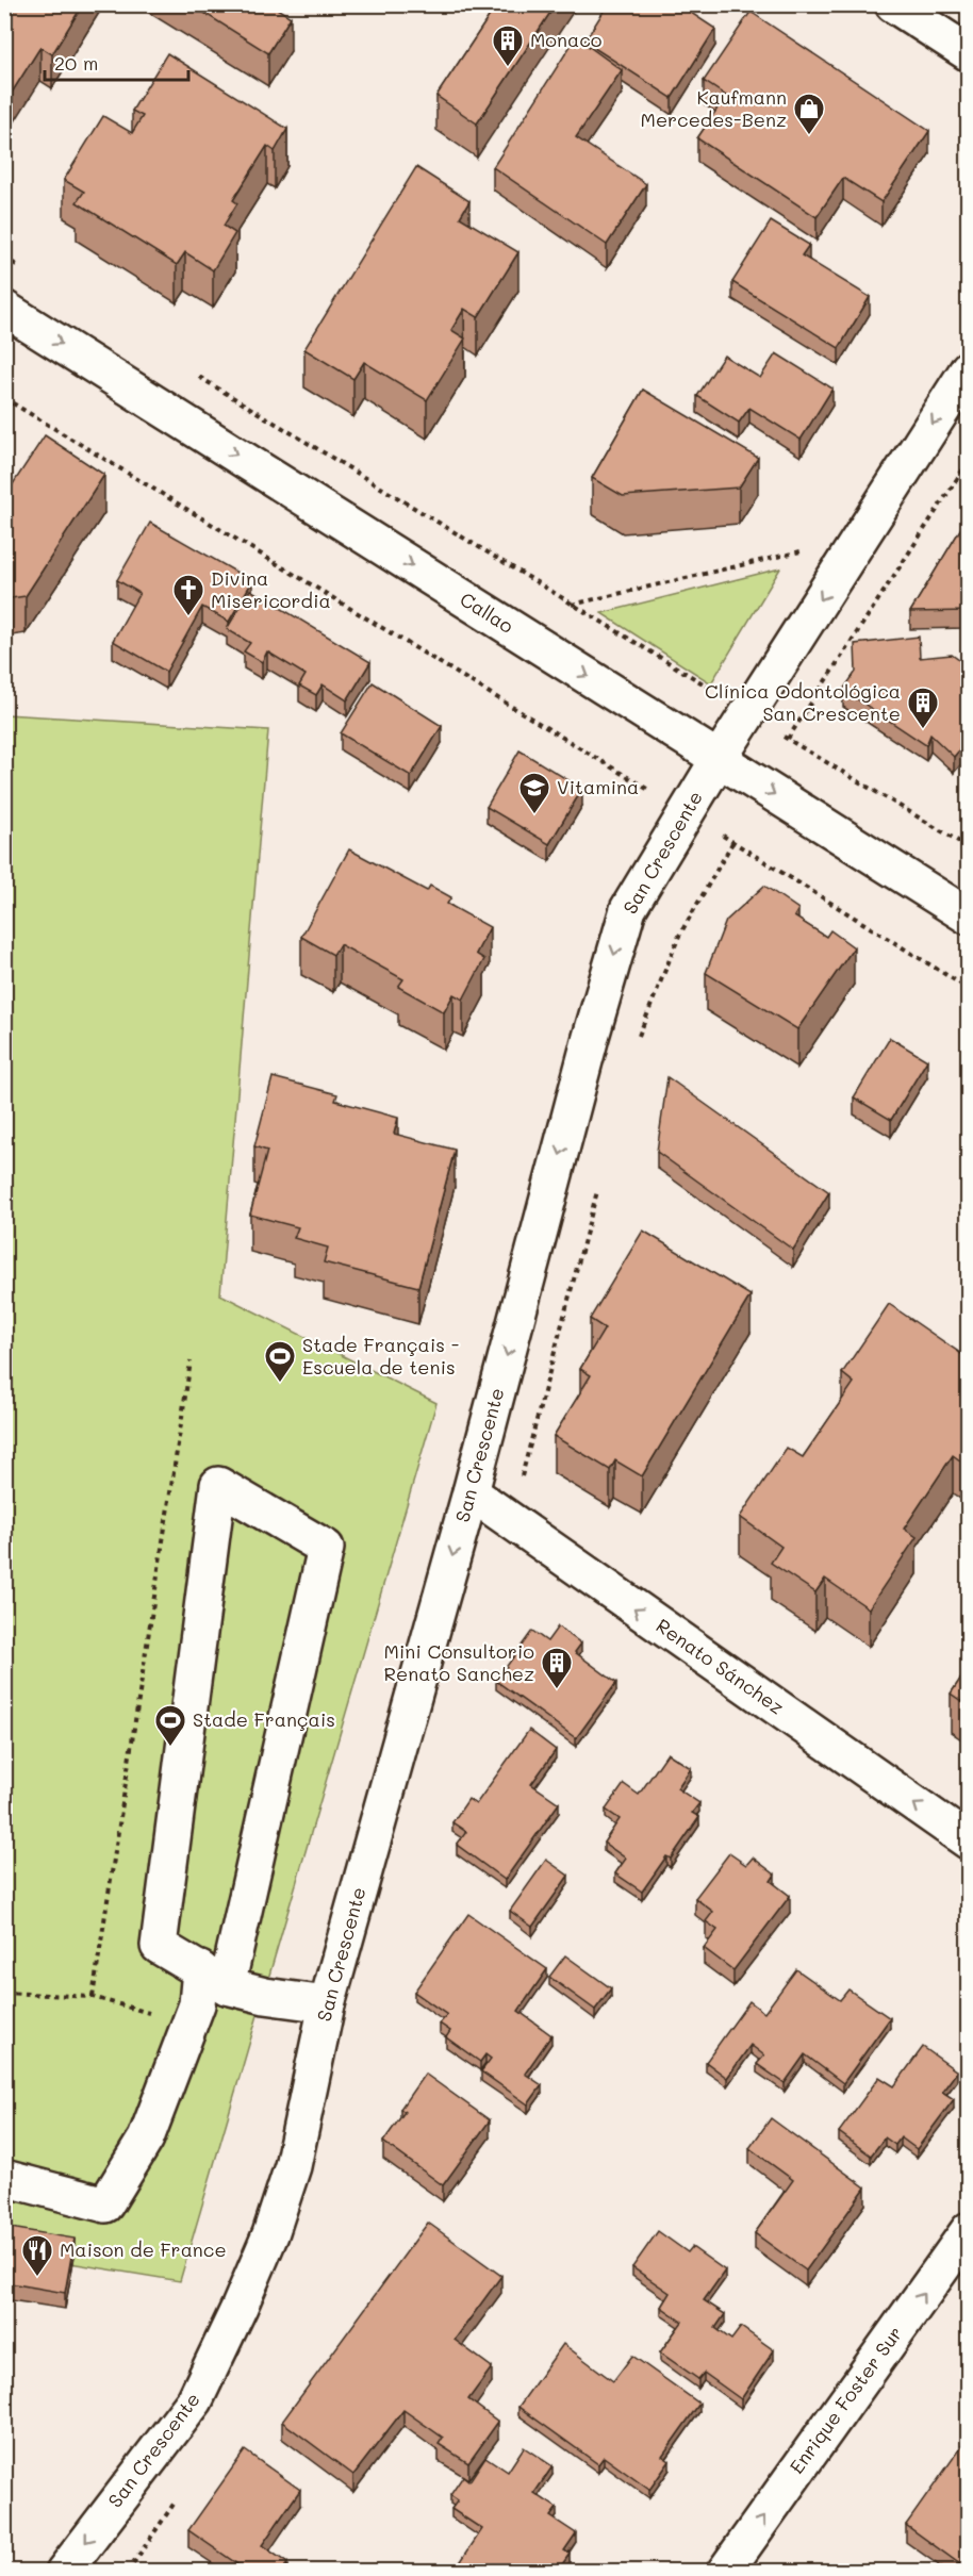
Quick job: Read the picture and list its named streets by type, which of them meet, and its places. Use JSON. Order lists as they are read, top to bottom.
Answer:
{
  "streets": {
    "street": [
      "Callao",
      "San Crescente",
      "Renato Sánchez",
      "Enrique Foster Sur"
    ]
  },
  "crossings": [
    ["Callao", "San Crescente"],
    ["San Crescente", "Renato Sánchez"]
  ],
  "one_way": [
    "Callao",
    "San Crescente",
    "Renato Sánchez",
    "Enrique Foster Sur"
  ],
  "places": {
    "building": ["Monaco", "Clínica Odontológica San Crescente", "Mini Consultorio Renato Sanchez"],
    "shop": ["Kaufmann Mercedes-Benz"],
    "church": ["Divina Misericordia"],
    "school or university": ["Vitamina"],
    "sports": ["Stade Français - Escuela de tenis", "Stade Français"],
    "restaurant": ["Maison de France"]
  },
  "scale_bar": "20 m"
}
